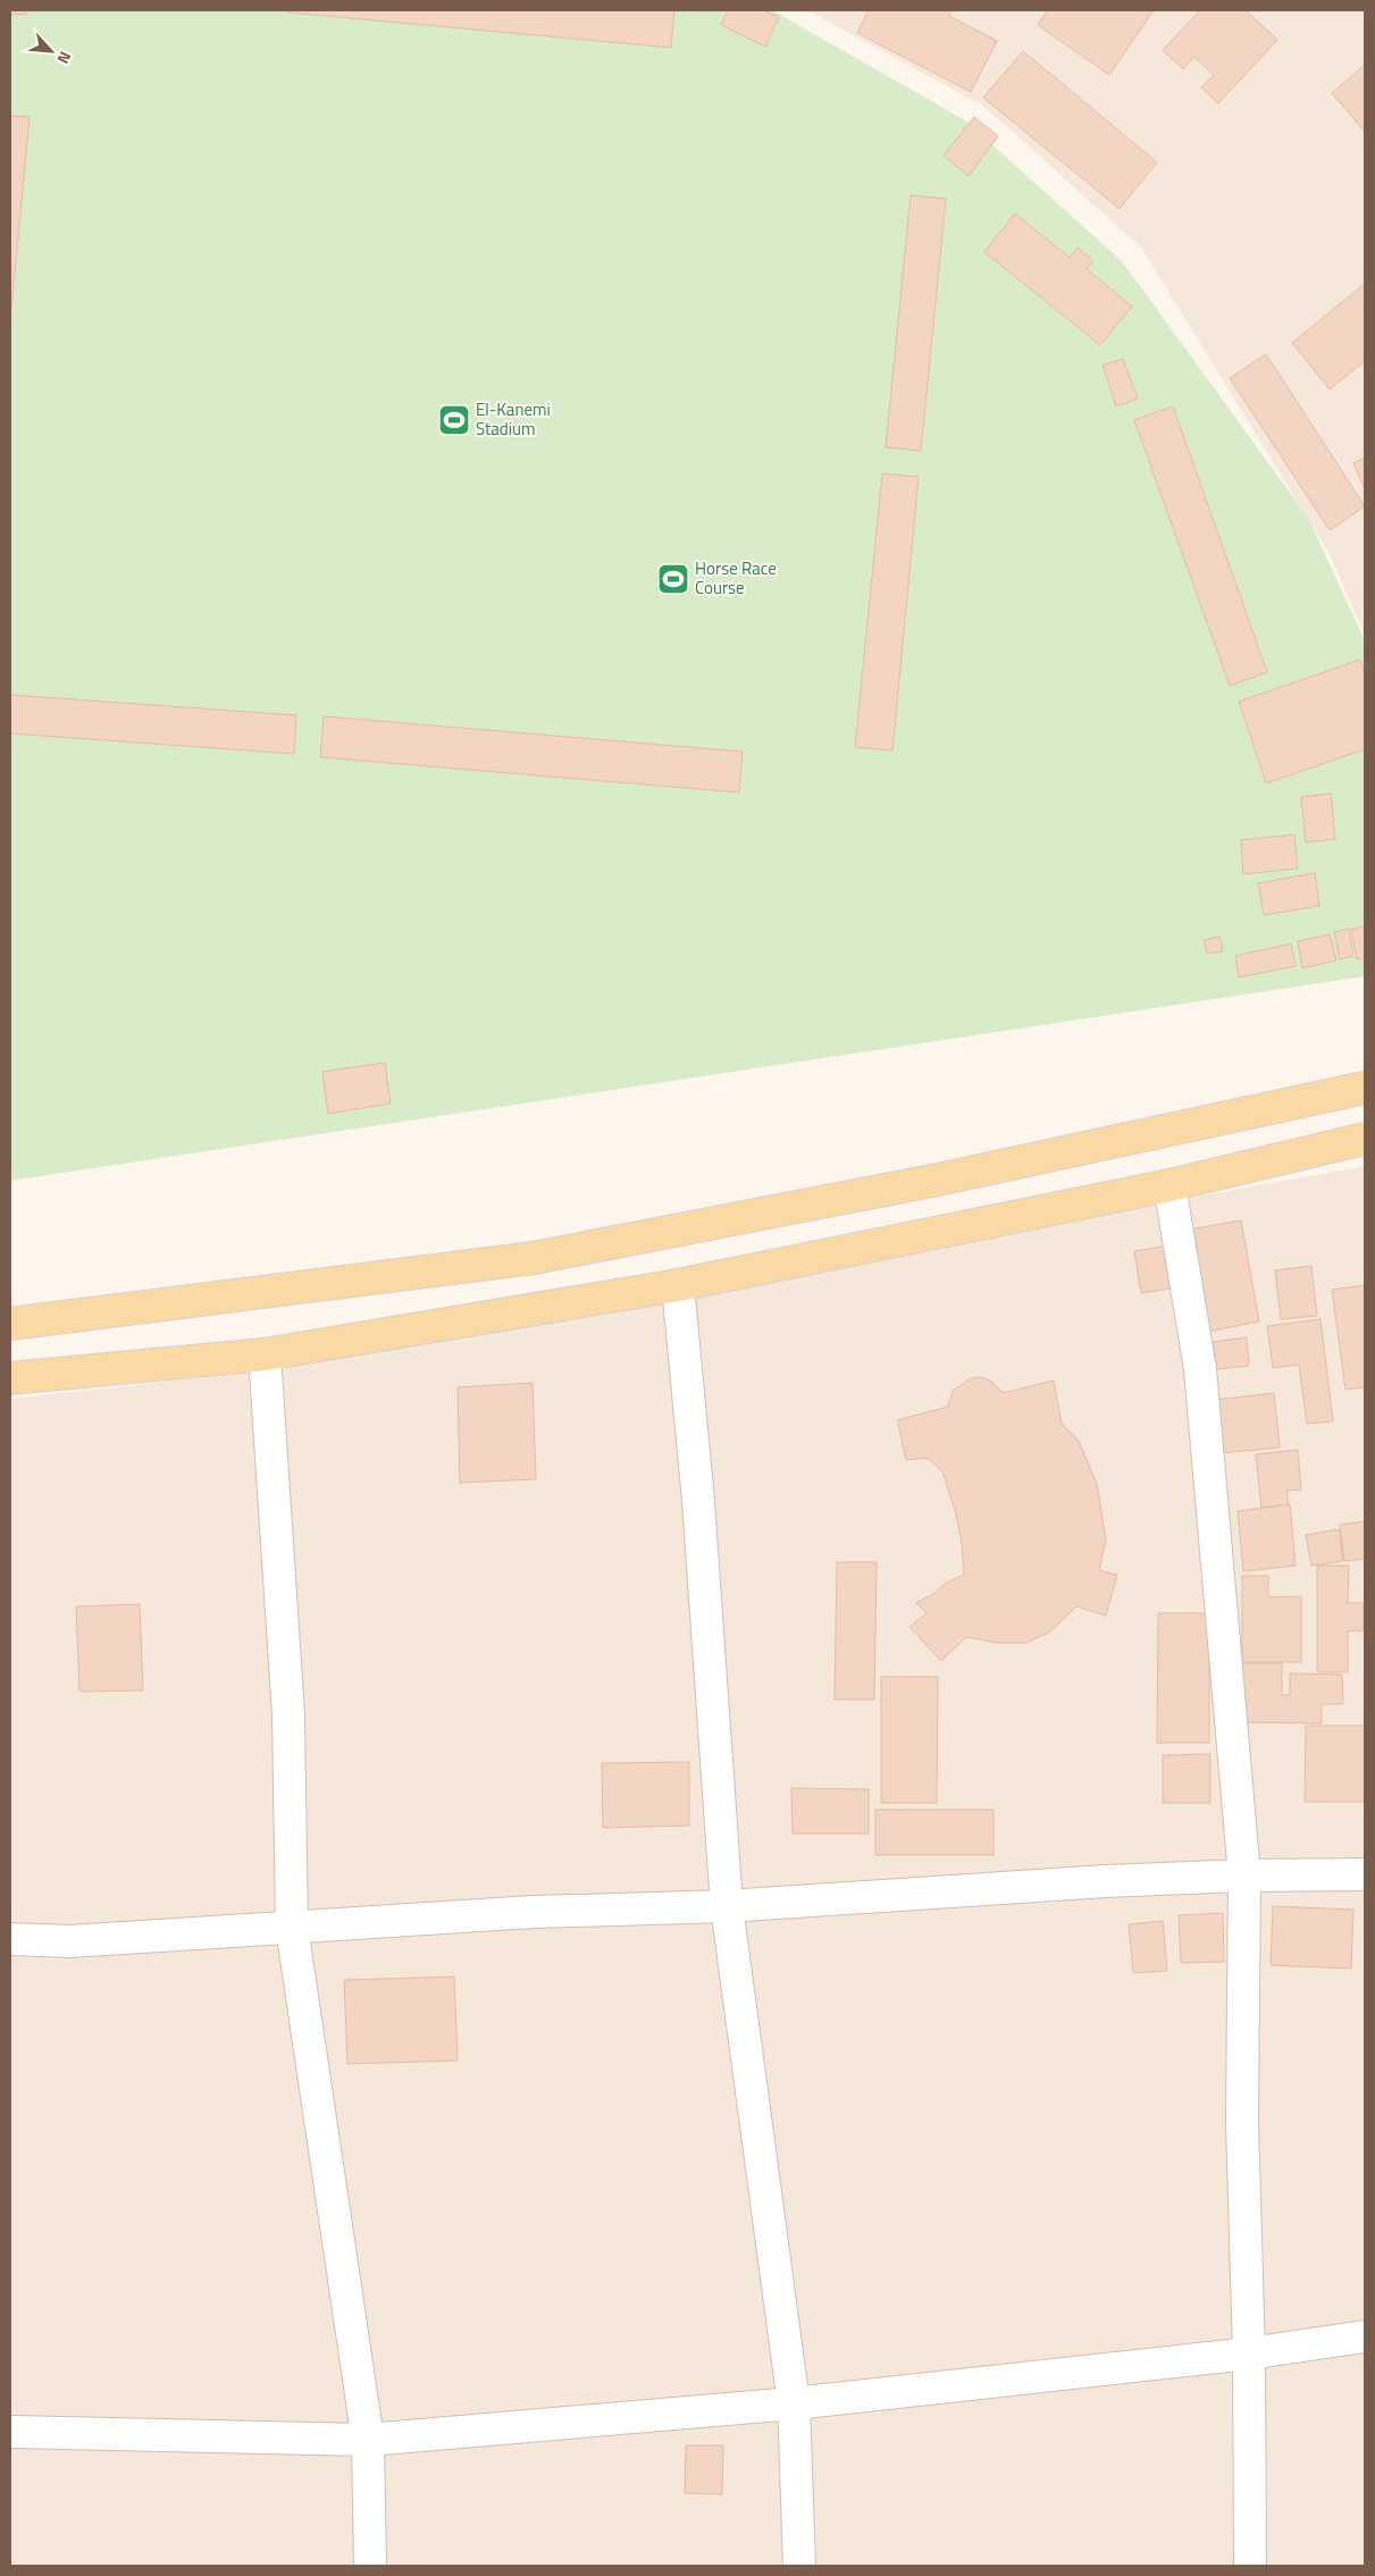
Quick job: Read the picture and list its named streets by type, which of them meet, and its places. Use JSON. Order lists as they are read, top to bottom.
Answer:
{
  "places": {
    "sports": ["El-Kanemi Stadium", "Horse Race Course"]
  },
  "north": "bottom right"
}
